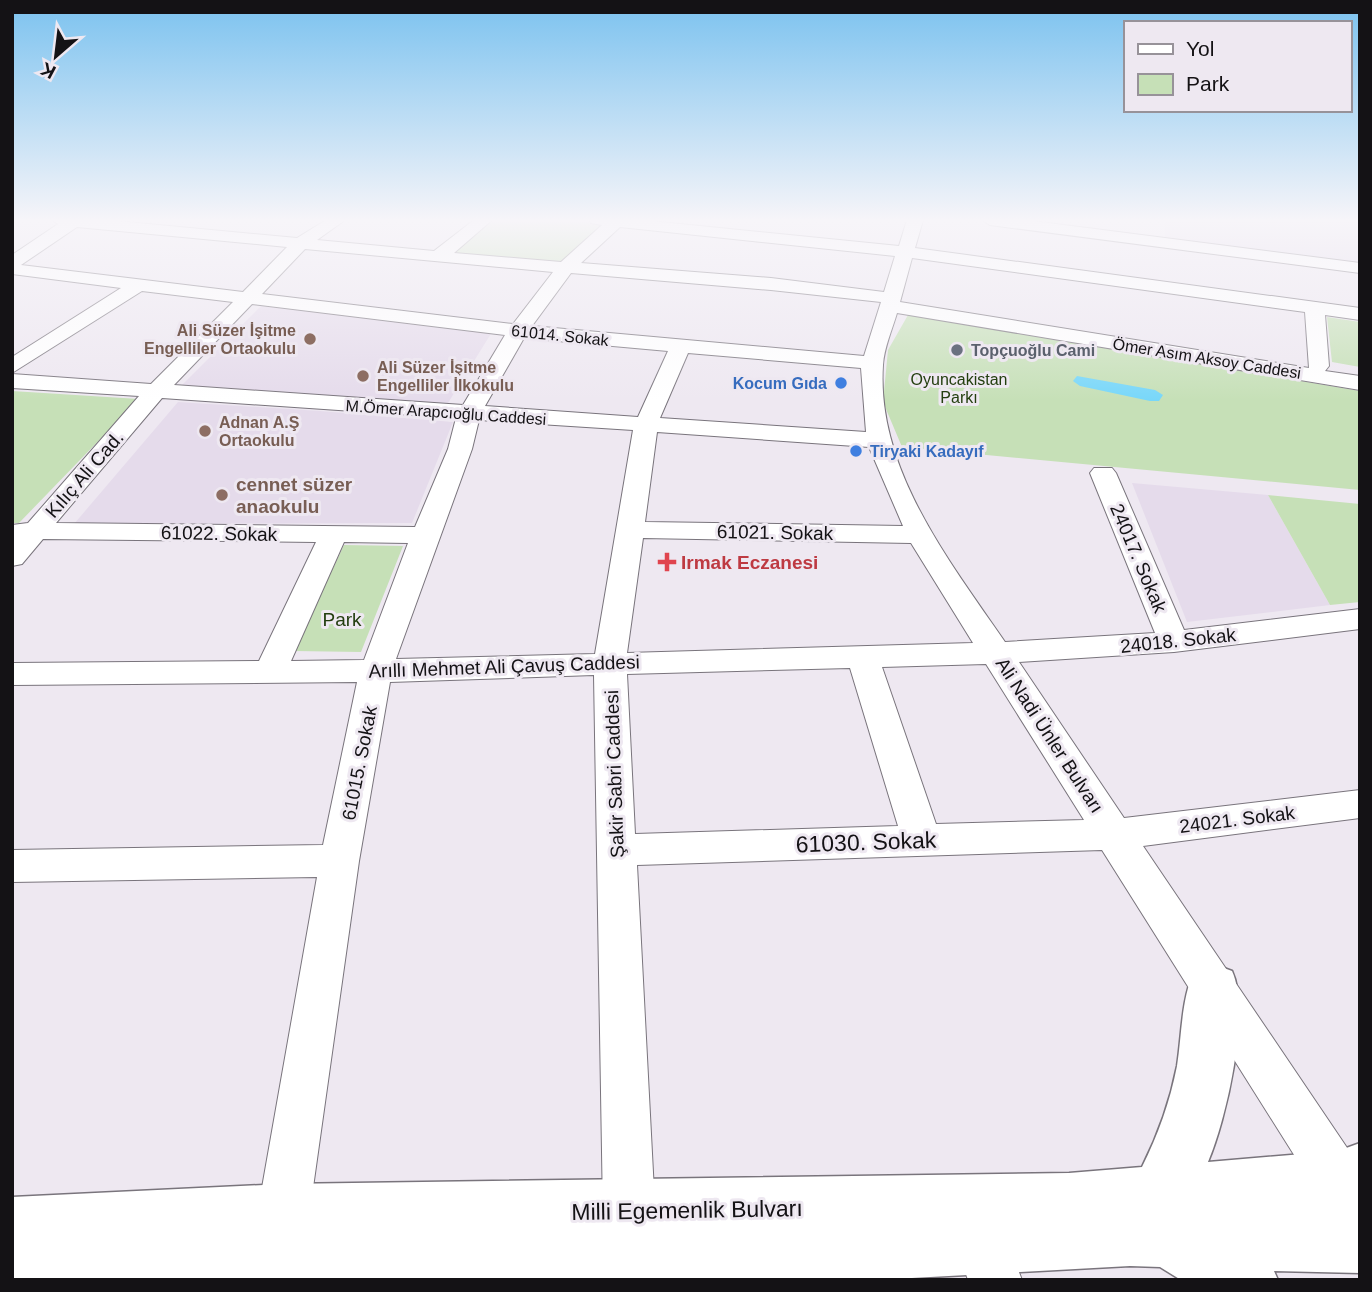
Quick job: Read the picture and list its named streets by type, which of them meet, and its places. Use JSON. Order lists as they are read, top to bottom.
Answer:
{
  "streets": {
    "main road": ["Milli Egemenlik Bulvarı"],
    "street": [
      "61014. Sokak",
      "Ömer Asım Aksoy Caddesi",
      "M.Ömer Arapcıoğlu Caddesi",
      "Kılıç Ali Cad.",
      "61021. Sokak",
      "61022. Sokak",
      "24017. Sokak",
      "24018. Sokak",
      "Arıllı Mehmet Ali Çavuş Caddesi",
      "Ali Nadi Ünler Bulvarı",
      "61015. Sokak",
      "Şakir Sabri Caddesi",
      "24021. Sokak",
      "61030. Sokak"
    ]
  },
  "crossings": [
    ["61014. Sokak", "Kılıç Ali Cad."],
    ["61014. Sokak", "Ali Nadi Ünler Bulvarı"],
    ["61014. Sokak", "61015. Sokak"],
    ["61014. Sokak", "Şakir Sabri Caddesi"],
    ["Ömer Asım Aksoy Caddesi", "Ali Nadi Ünler Bulvarı"],
    ["M.Ömer Arapcıoğlu Caddesi", "Kılıç Ali Cad."],
    ["M.Ömer Arapcıoğlu Caddesi", "Ali Nadi Ünler Bulvarı"],
    ["M.Ömer Arapcıoğlu Caddesi", "61015. Sokak"],
    ["M.Ömer Arapcıoğlu Caddesi", "Şakir Sabri Caddesi"],
    ["Kılıç Ali Cad.", "61022. Sokak"],
    ["61021. Sokak", "Ali Nadi Ünler Bulvarı"],
    ["61021. Sokak", "Şakir Sabri Caddesi"],
    ["61022. Sokak", "61015. Sokak"],
    ["24017. Sokak", "24018. Sokak"],
    ["24018. Sokak", "Arıllı Mehmet Ali Çavuş Caddesi"],
    ["24018. Sokak", "Ali Nadi Ünler Bulvarı"],
    ["Arıllı Mehmet Ali Çavuş Caddesi", "Ali Nadi Ünler Bulvarı"],
    ["Arıllı Mehmet Ali Çavuş Caddesi", "61015. Sokak"],
    ["Arıllı Mehmet Ali Çavuş Caddesi", "Şakir Sabri Caddesi"],
    ["Ali Nadi Ünler Bulvarı", "24021. Sokak"],
    ["Ali Nadi Ünler Bulvarı", "61030. Sokak"],
    ["Ali Nadi Ünler Bulvarı", "Milli Egemenlik Bulvarı"],
    ["61015. Sokak", "Milli Egemenlik Bulvarı"],
    ["Şakir Sabri Caddesi", "61030. Sokak"],
    ["Şakir Sabri Caddesi", "Milli Egemenlik Bulvarı"],
    ["24021. Sokak", "61030. Sokak"]
  ],
  "parks": ["Oyuncakistan Parkı", "Park"],
  "places": {
    "other": [
      "Ali Süzer İşitme Engelliler Ortaokulu",
      "Topçuoğlu Cami",
      "Ali Süzer İşitme Engelliler İlkokulu",
      "Kocum Gıda",
      "Adnan A.Ş Ortaokulu",
      "Tiryaki Kadayıf",
      "cennet süzer anaokulu"
    ],
    "health": ["Irmak Eczanesi"]
  },
  "legend": ["Yol", "Park"],
  "north": "bottom left"
}
